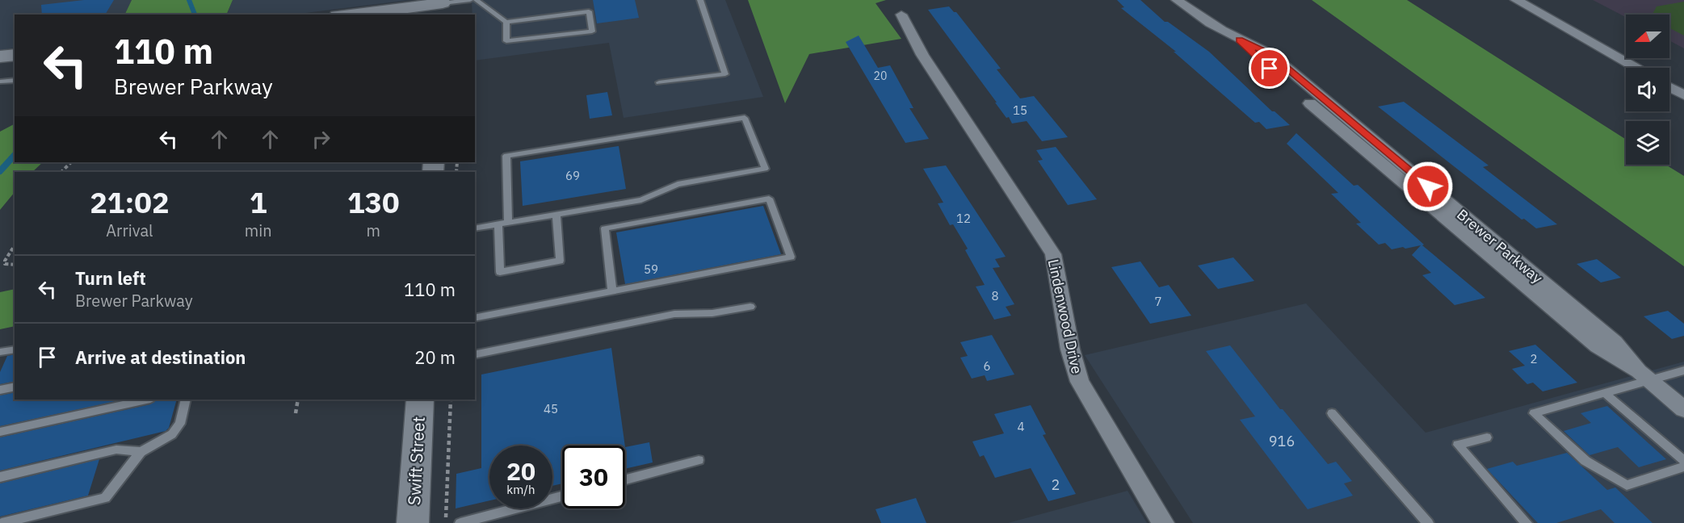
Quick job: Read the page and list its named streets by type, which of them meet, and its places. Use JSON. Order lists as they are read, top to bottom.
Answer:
{
  "streets": {
    "street": ["Brewer Parkway", "Lindenwood Drive", "Swift Street"]
  },
  "house_numbers": [
    "20",
    "15",
    "69",
    "12",
    "59",
    "8",
    "7",
    "2",
    "6",
    "45",
    "4",
    "916",
    "2"
  ],
  "north": "left",
  "page": {
    "turn": ["110 m", "Brewer Parkway"],
    "eta": [
      "21:02",
      "Arrival",
      "1",
      "min",
      "130",
      "m"
    ],
    "list": [
      {
        "name": "Turn left",
        "note": "Brewer Parkway",
        "value": "110 m"
      },
      {
        "name": "Arrive at destination",
        "value": "20 m"
      }
    ],
    "speed": "20 km/h",
    "limit": "30"
  }
}
